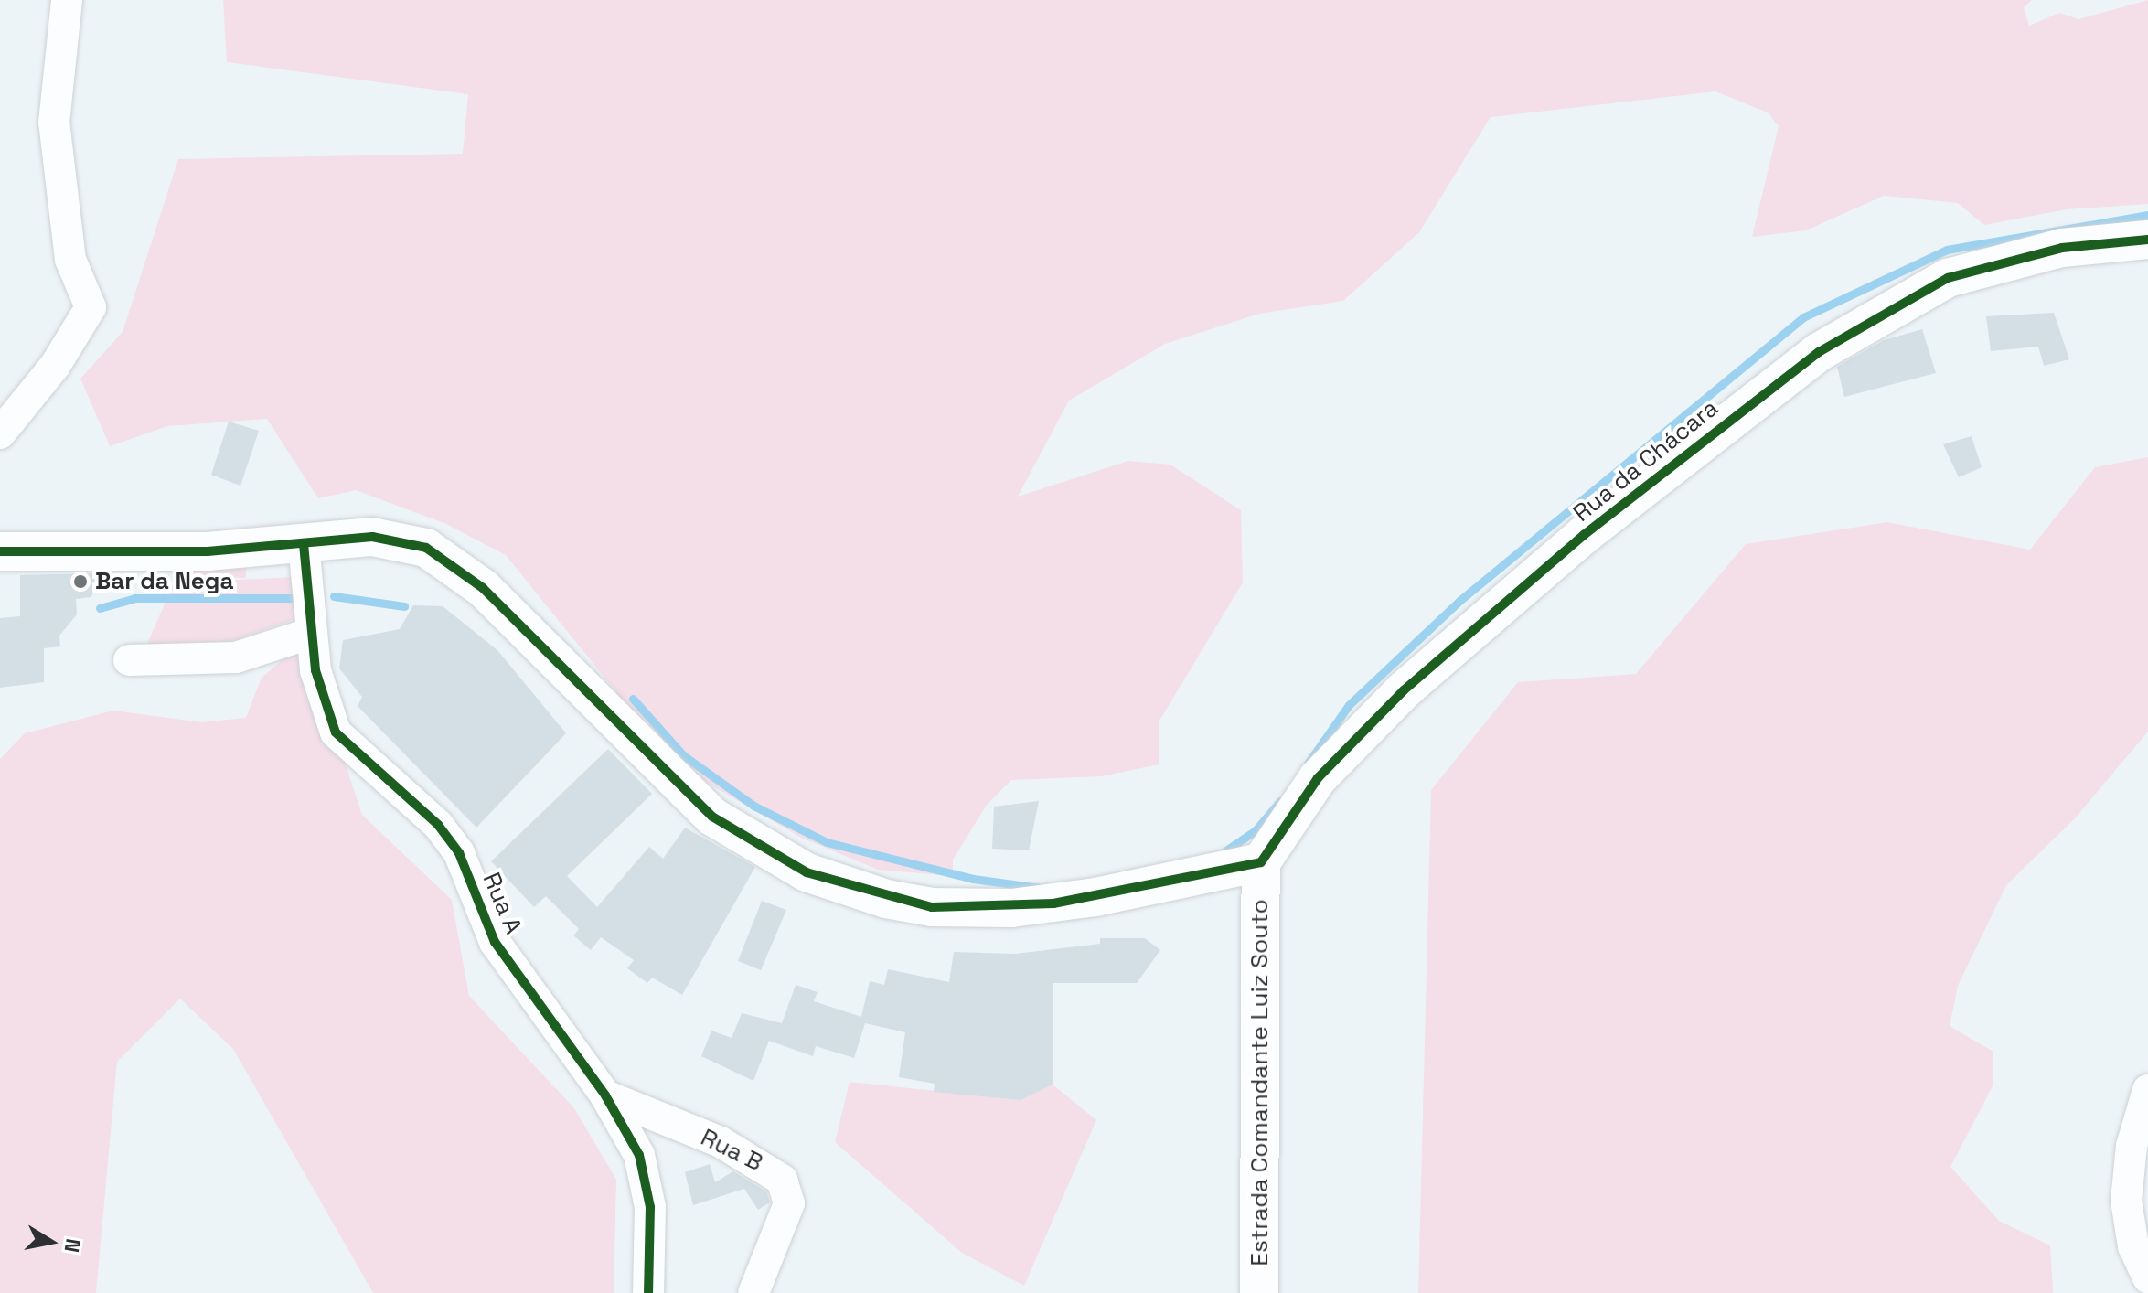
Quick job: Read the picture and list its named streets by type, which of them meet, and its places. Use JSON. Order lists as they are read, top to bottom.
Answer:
{
  "streets": {
    "street": [
      "Rua da Chácara",
      "Rua A",
      "Estrada Comandante Luiz Souto",
      "Rua B"
    ]
  },
  "crossings": [
    ["Rua da Chácara", "Estrada Comandante Luiz Souto"],
    ["Rua A", "Estrada Comandante Luiz Souto"],
    ["Rua A", "Rua B"]
  ],
  "places": ["Bar da Nega"],
  "north": "right"
}
